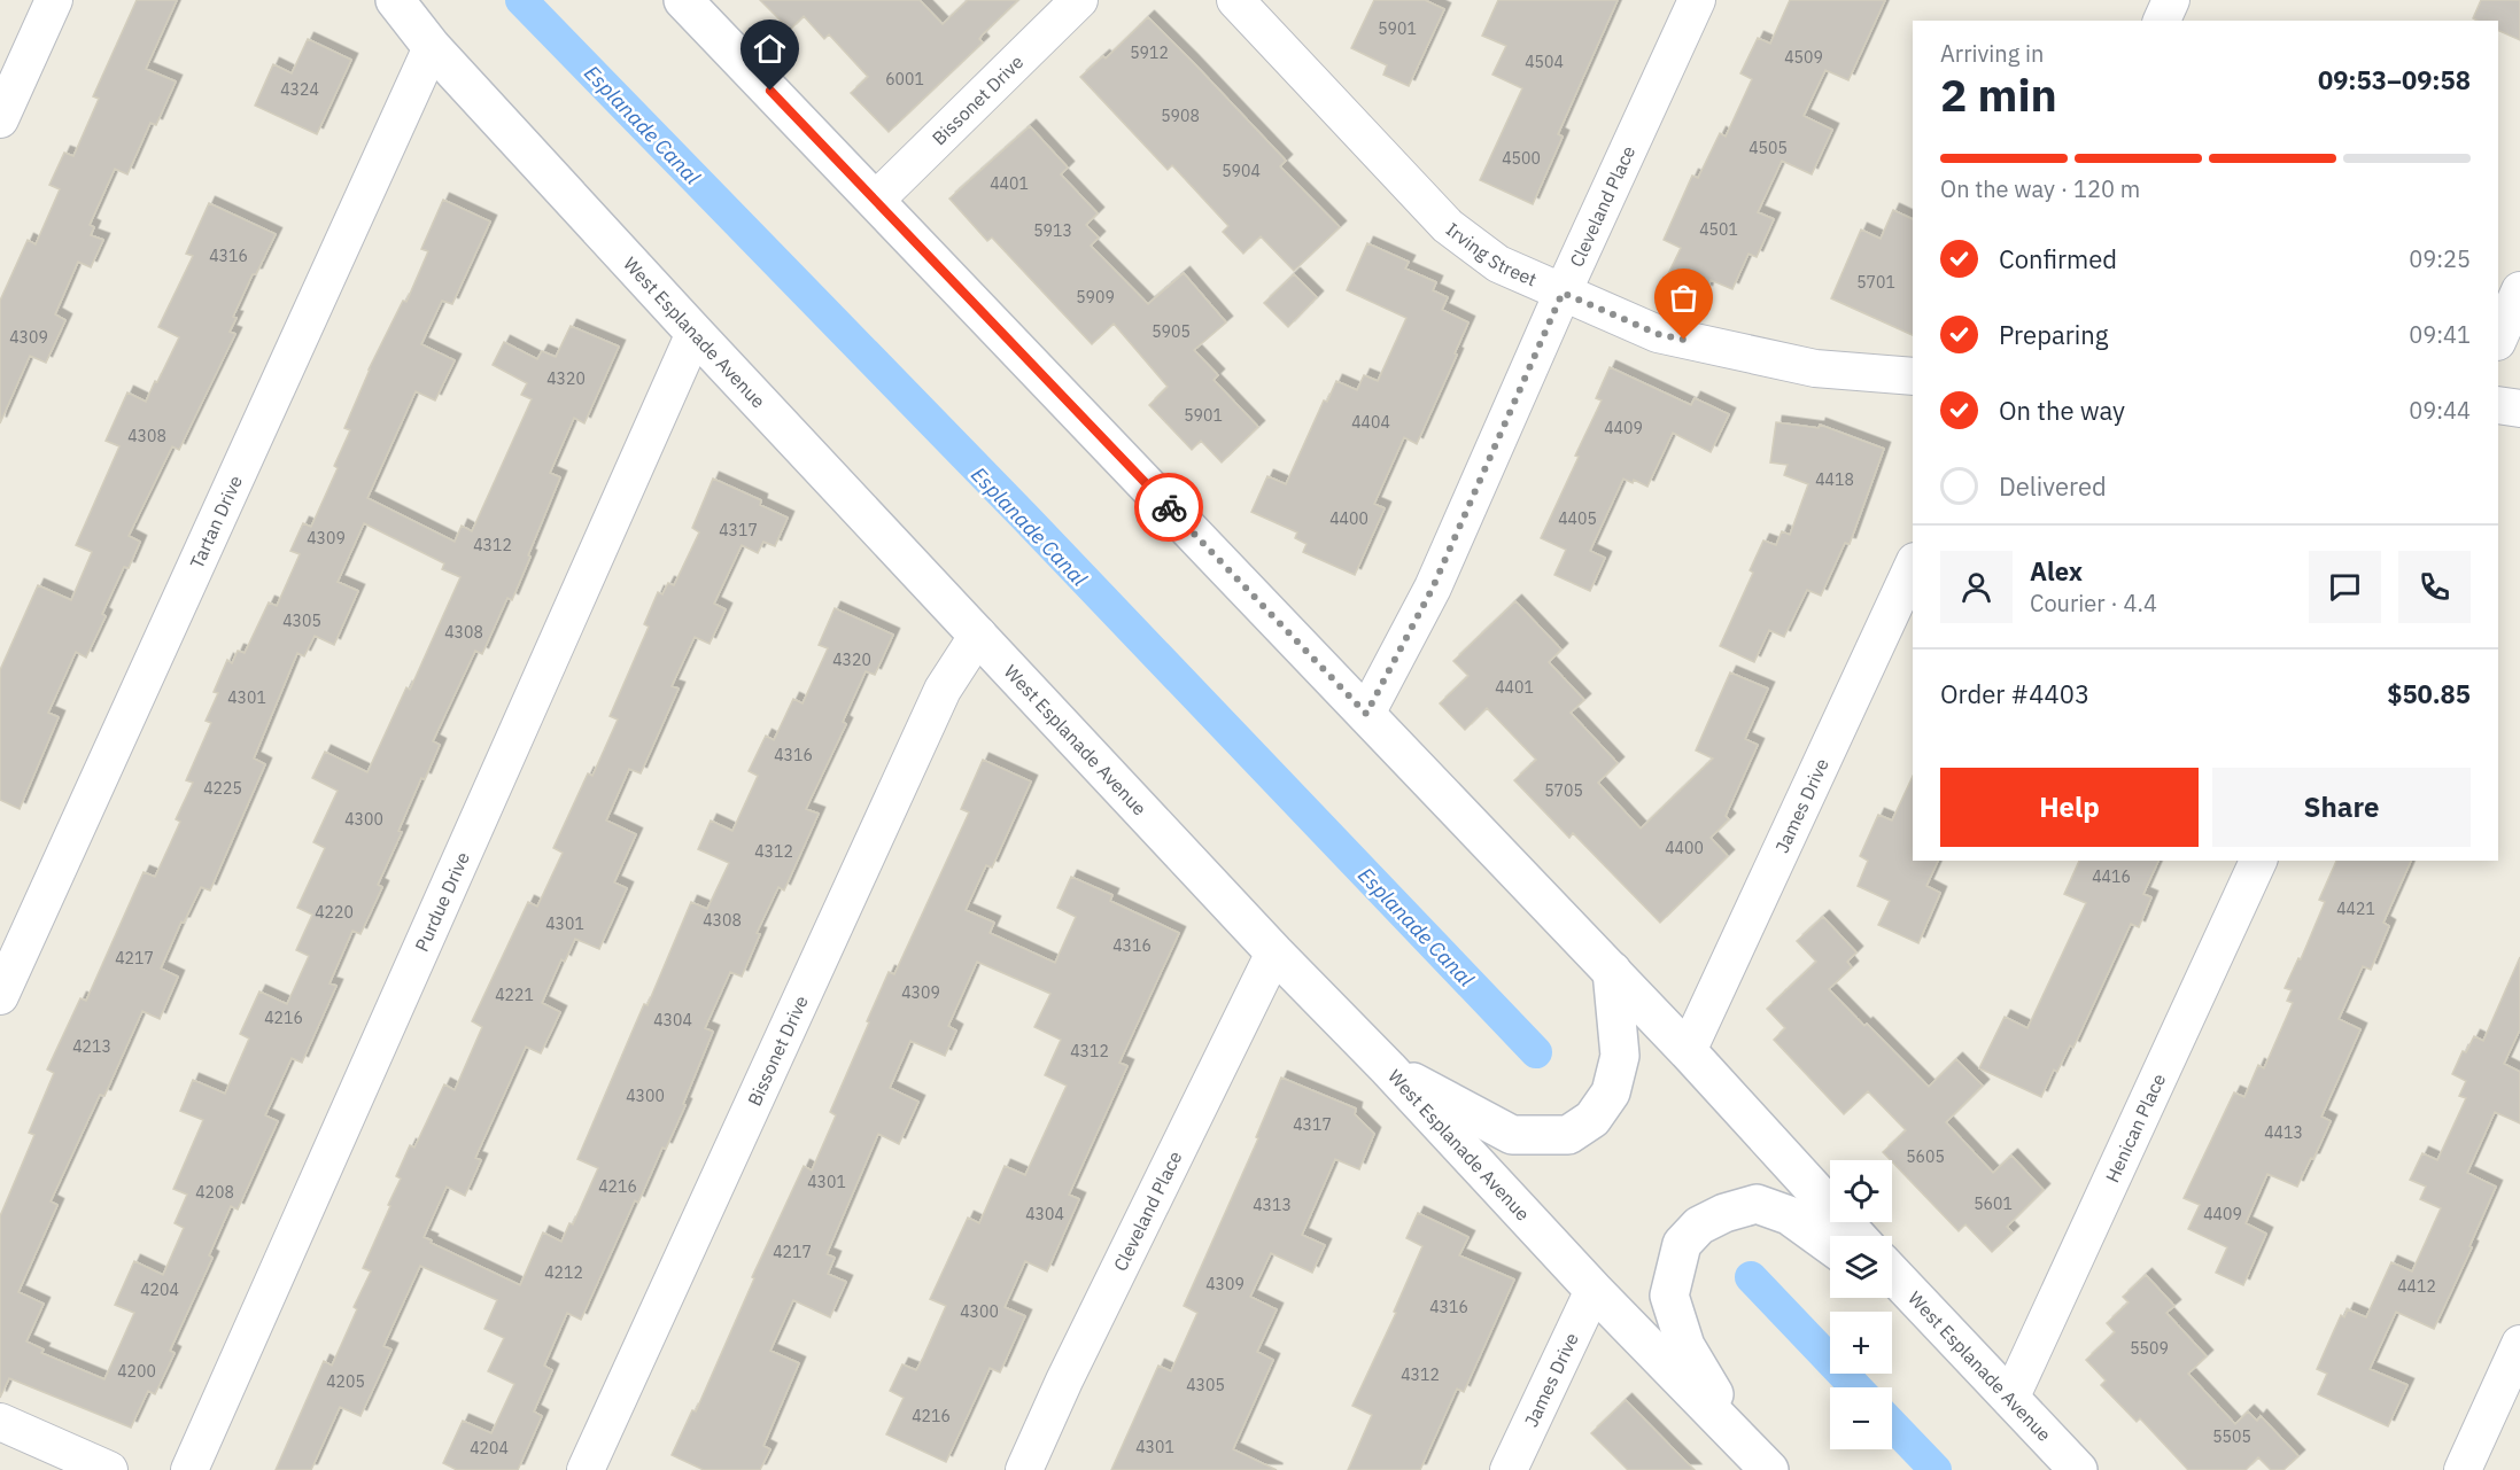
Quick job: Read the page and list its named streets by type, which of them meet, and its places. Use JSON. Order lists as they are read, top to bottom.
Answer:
{
  "streets": {
    "main road": ["West Esplanade Avenue"],
    "street": [
      "Bissonet Drive",
      "Cleveland Place",
      "Irving Street",
      "Tartan Drive",
      "James Drive",
      "Purdue Drive",
      "Henican Place"
    ]
  },
  "crossings": [
    ["Bissonet Drive", "West Esplanade Avenue"],
    ["Cleveland Place", "Irving Street"],
    ["Cleveland Place", "West Esplanade Avenue"],
    ["West Esplanade Avenue", "Tartan Drive"],
    ["West Esplanade Avenue", "James Drive"],
    ["West Esplanade Avenue", "Purdue Drive"],
    ["West Esplanade Avenue", "Henican Place"]
  ],
  "water": ["Esplanade Canal"],
  "house_numbers": [
    "5901",
    "5912",
    "4509",
    "4504",
    "6001",
    "4324",
    "5908",
    "4505",
    "4500",
    "5904",
    "4401",
    "4501",
    "5913",
    "4316",
    "5701",
    "5909",
    "5905",
    "4309",
    "4320",
    "5901",
    "4404",
    "4409",
    "4308",
    "4418",
    "4400",
    "4405",
    "4317",
    "4309",
    "4312",
    "4305",
    "4308",
    "4320",
    "4401",
    "4301",
    "4316",
    "4225",
    "5705",
    "4300",
    "4400",
    "4312",
    "4416",
    "4421",
    "4220",
    "4308",
    "4301",
    "4316",
    "4217",
    "4309",
    "4221",
    "4216",
    "4304",
    "4213",
    "4312",
    "4300",
    "4317",
    "4413",
    "5605",
    "4301",
    "4216",
    "4208",
    "5601",
    "4313",
    "4304",
    "4409",
    "4217",
    "4212",
    "4309",
    "4412",
    "4204",
    "4316",
    "4300",
    "5509",
    "4200",
    "4312",
    "4205",
    "4305",
    "4216",
    "5505",
    "4301",
    "4204"
  ],
  "page": {
    "heading": ["2 min", "Arriving in", "09:53–09:58"],
    "panel": [
      "Alex",
      "Courier · 4.4",
      "Order #4403",
      "$50.85"
    ],
    "bar": "On the way · 120 m",
    "list": [
      ["Confirmed", "09:25"],
      ["Preparing", "09:41"],
      ["On the way", "09:44"],
      "Delivered"
    ],
    "buttons": ["Help", "Share"],
    "map_buttons": ["+", "−"]
  }
}
